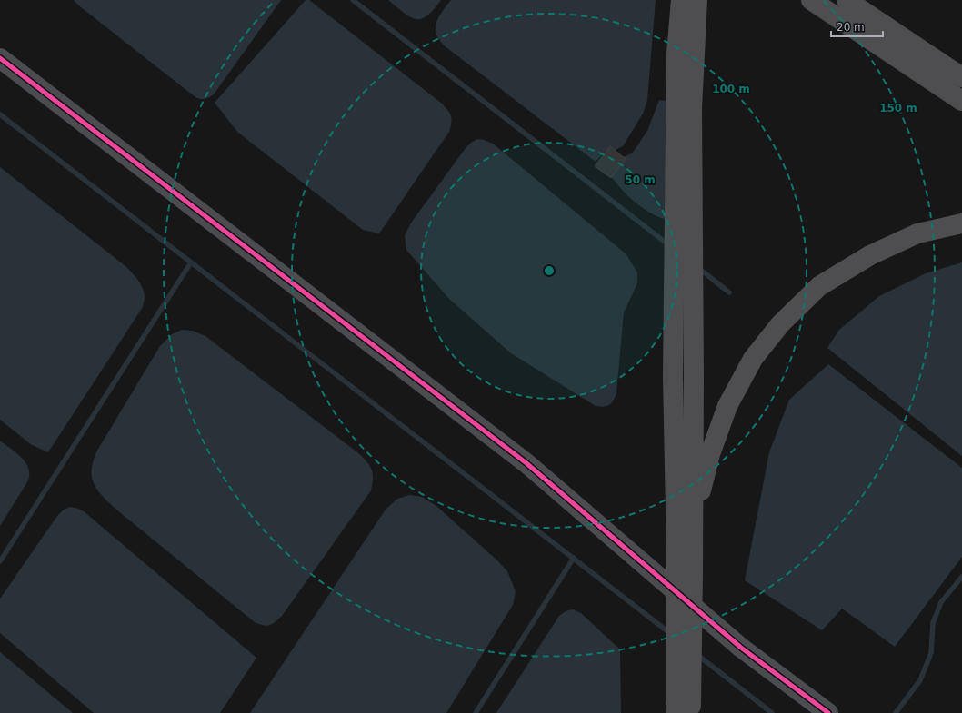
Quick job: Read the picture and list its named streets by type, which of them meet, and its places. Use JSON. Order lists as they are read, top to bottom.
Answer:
{
  "scale_bar": "20 m",
  "rings": ["100 m", "150 m", "50 m"]
}
